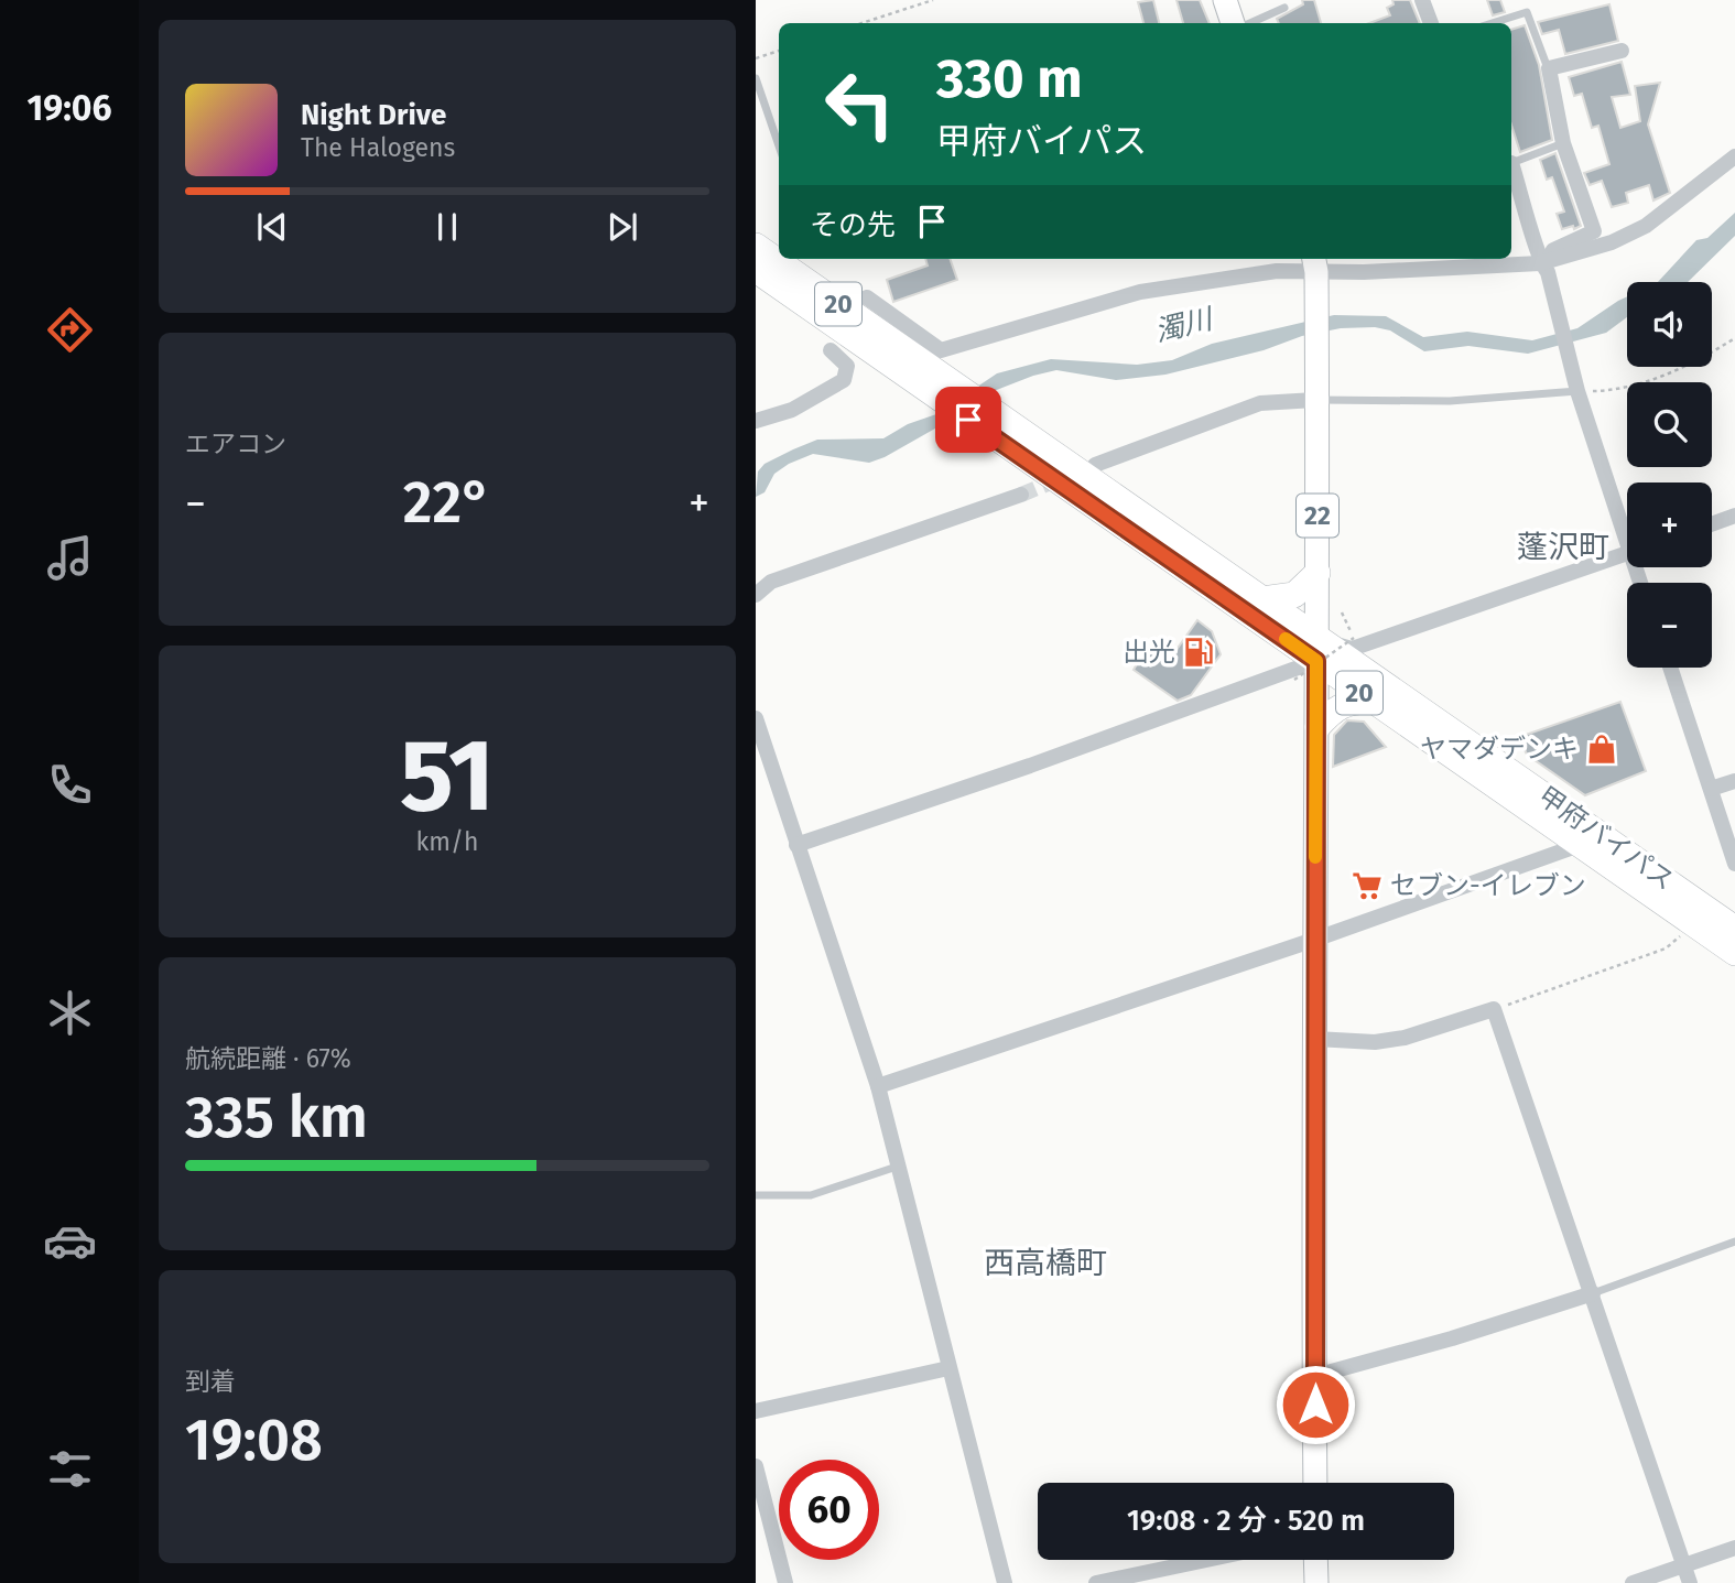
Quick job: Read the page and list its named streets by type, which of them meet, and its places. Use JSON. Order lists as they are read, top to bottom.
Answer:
{
  "streets": {
    "highway": ["20", "甲府バイパス"],
    "main road": ["22"]
  },
  "crossings": [
    ["22", "甲府バイパス"]
  ],
  "districts": ["蓬沢町", "西高橋町"],
  "water": ["濁川"],
  "places": {
    "fuel station": ["出光"],
    "shop": ["ヤマダデンキ"],
    "supermarket": ["セブン-イレブン"]
  },
  "page": {
    "tabs": "19:06",
    "turn": ["330 m", "甲府バイパス"],
    "song": ["Night Drive", "The Halogens"],
    "then": "その先",
    "map_buttons": ["+", "−"],
    "tile": [
      "エアコン",
      ["51", "km/h"],
      ["航続距離 · 67%", "335 km"],
      ["到着", "19:08"]
    ],
    "heat": ["−", "22°", "+"],
    "limit": "60",
    "trip": "19:08 · 2 分 · 520 m"
  }
}
